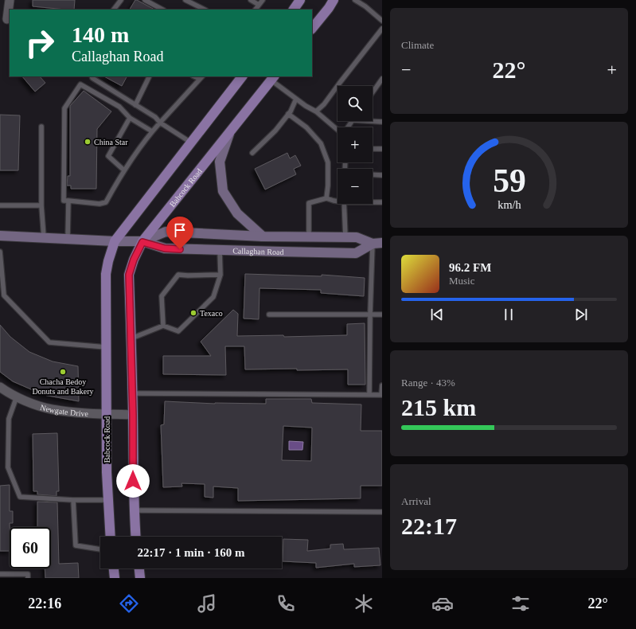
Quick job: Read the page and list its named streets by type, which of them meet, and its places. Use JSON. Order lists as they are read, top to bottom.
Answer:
{
  "streets": {
    "main road": ["Babcock Road", "Callaghan Road"],
    "street": ["Newgate Drive"]
  },
  "crossings": [
    ["Babcock Road", "Callaghan Road"],
    ["Babcock Road", "Newgate Drive"]
  ],
  "places": ["China Star", "Texaco", "Chacha Bedoy Donuts and Bakery"],
  "page": {
    "tile": [
      "Climate",
      ["Range · 43%", "215 km"],
      ["Arrival", "22:17"]
    ],
    "turn": ["140 m", "Callaghan Road"],
    "heat": ["−", "22°", "+"],
    "map_buttons": ["+", "−"],
    "song": ["96.2 FM", "Music"],
    "limit": "60",
    "trip": "22:17 · 1 min · 160 m",
    "tabs": ["22:16", "22°"],
    "gauge": ["59", "km/h"]
  }
}
